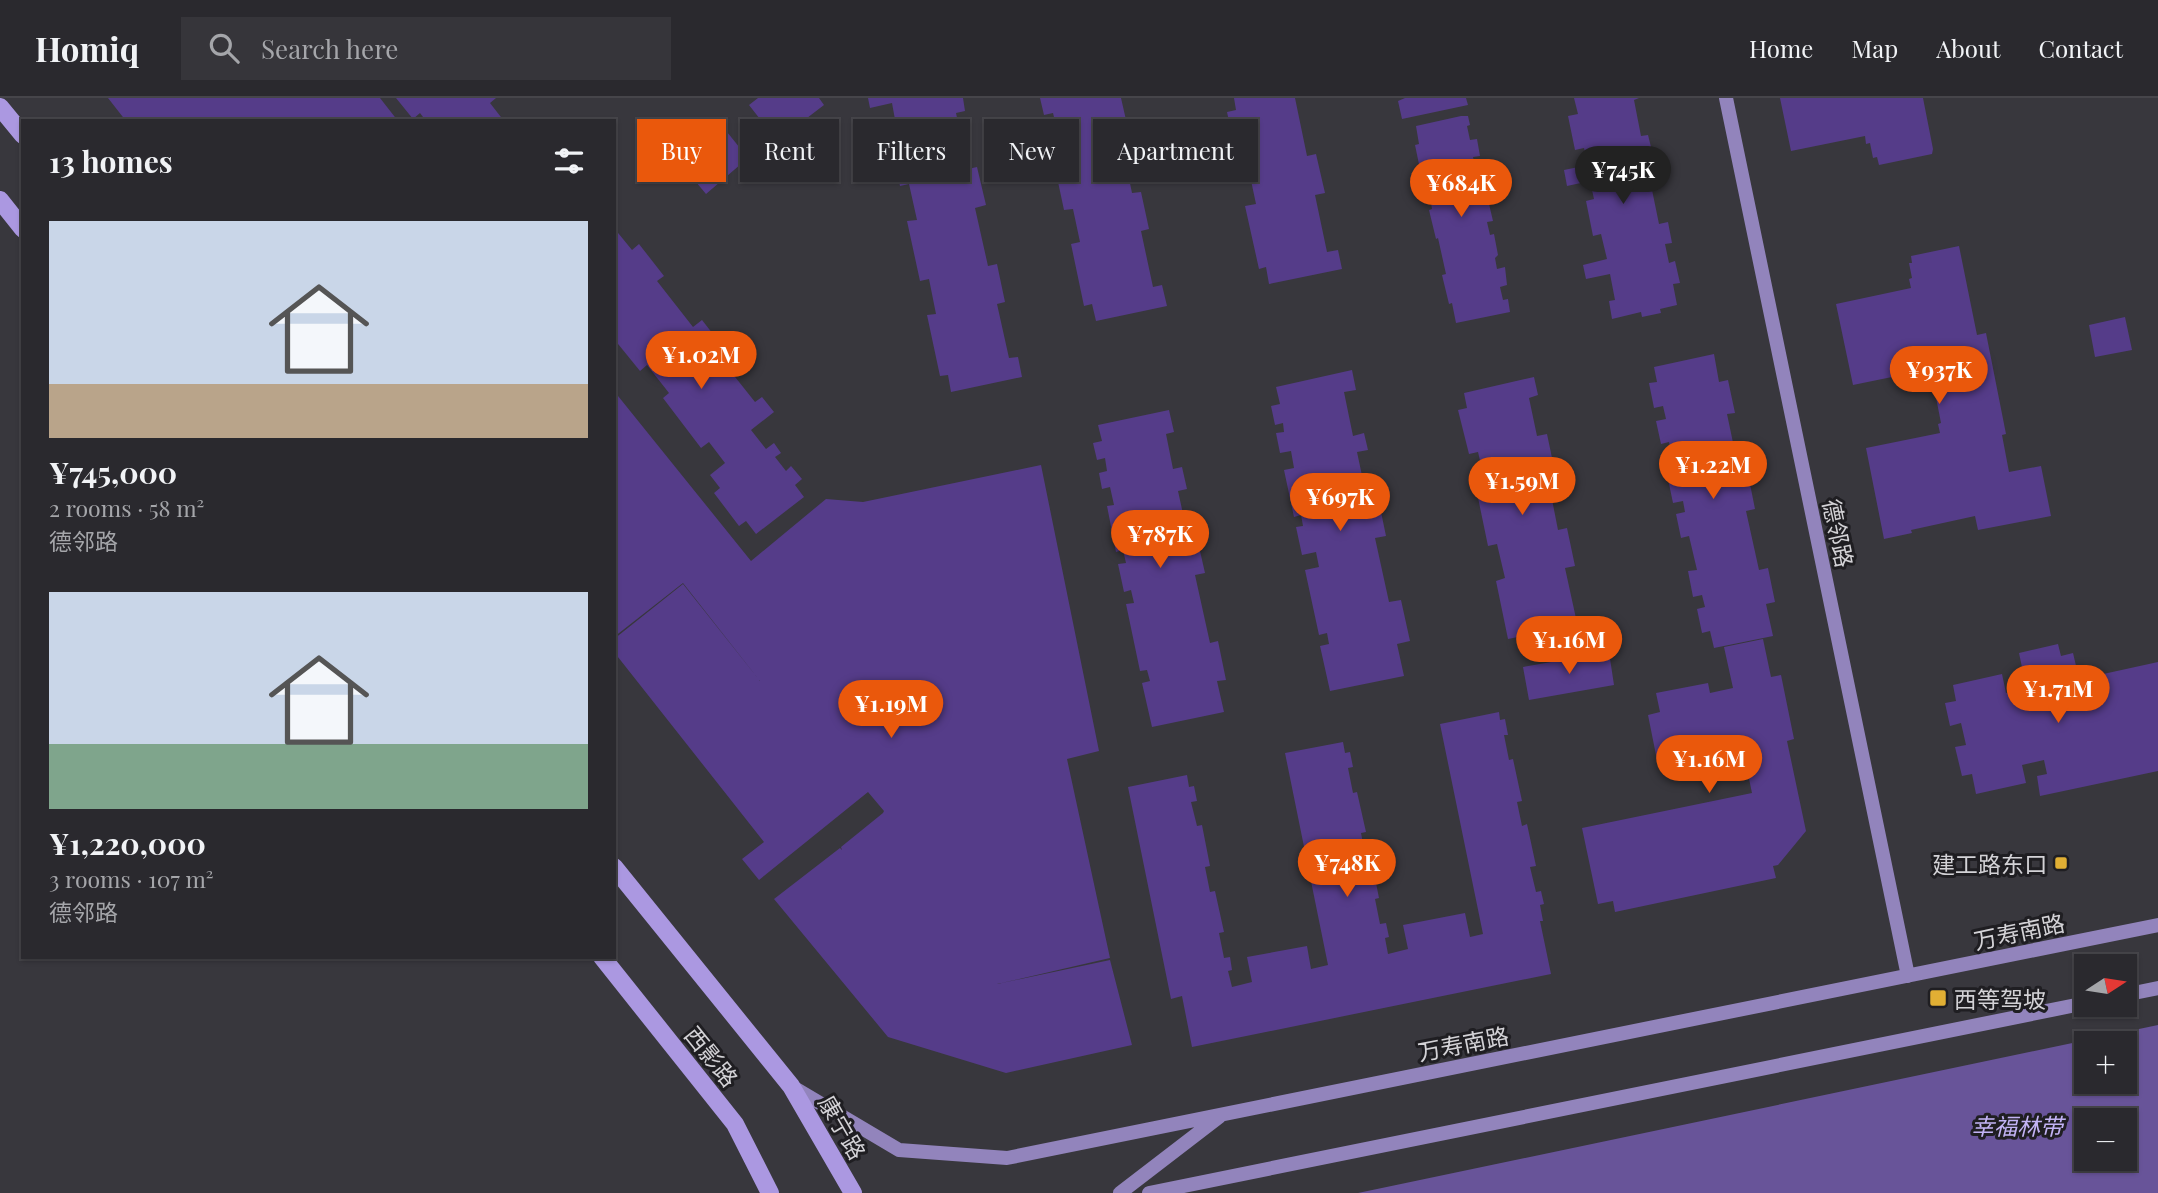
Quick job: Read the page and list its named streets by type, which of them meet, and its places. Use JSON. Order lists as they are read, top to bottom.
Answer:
{
  "streets": {
    "main road": [
      "德邻路",
      "万寿南路",
      "西影路",
      "康宁路"
    ]
  },
  "crossings": [
    ["德邻路", "万寿南路"],
    ["万寿南路", "西影路"],
    ["万寿南路", "康宁路"],
    ["西影路", "康宁路"]
  ],
  "parks": ["幸福林带"],
  "places": {
    "transit": ["建工路东口", "西等驾坡"]
  },
  "north": "right",
  "page": {
    "header": "Homiq",
    "search": "Search here",
    "nav": [
      "Home",
      "Map",
      "About",
      "Contact"
    ],
    "chip": [
      "Buy",
      "Rent",
      "Filters",
      "New",
      "Apartment"
    ],
    "heading": "13 homes",
    "price": [
      "¥745K",
      "¥684K",
      "¥1.02M",
      "¥937K",
      "¥1.22M",
      "¥1.59M",
      "¥697K",
      "¥787K",
      "¥1.16M",
      "¥1.71M",
      "¥1.19M",
      "¥1.16M",
      "¥748K"
    ],
    "list": [
      {
        "name": "¥745,000",
        "note": "2 rooms · 58 m² · 德邻路"
      },
      {
        "name": "¥1,220,000",
        "note": "3 rooms · 107 m² · 德邻路"
      }
    ],
    "map_buttons": ["+", "−"]
  }
}
